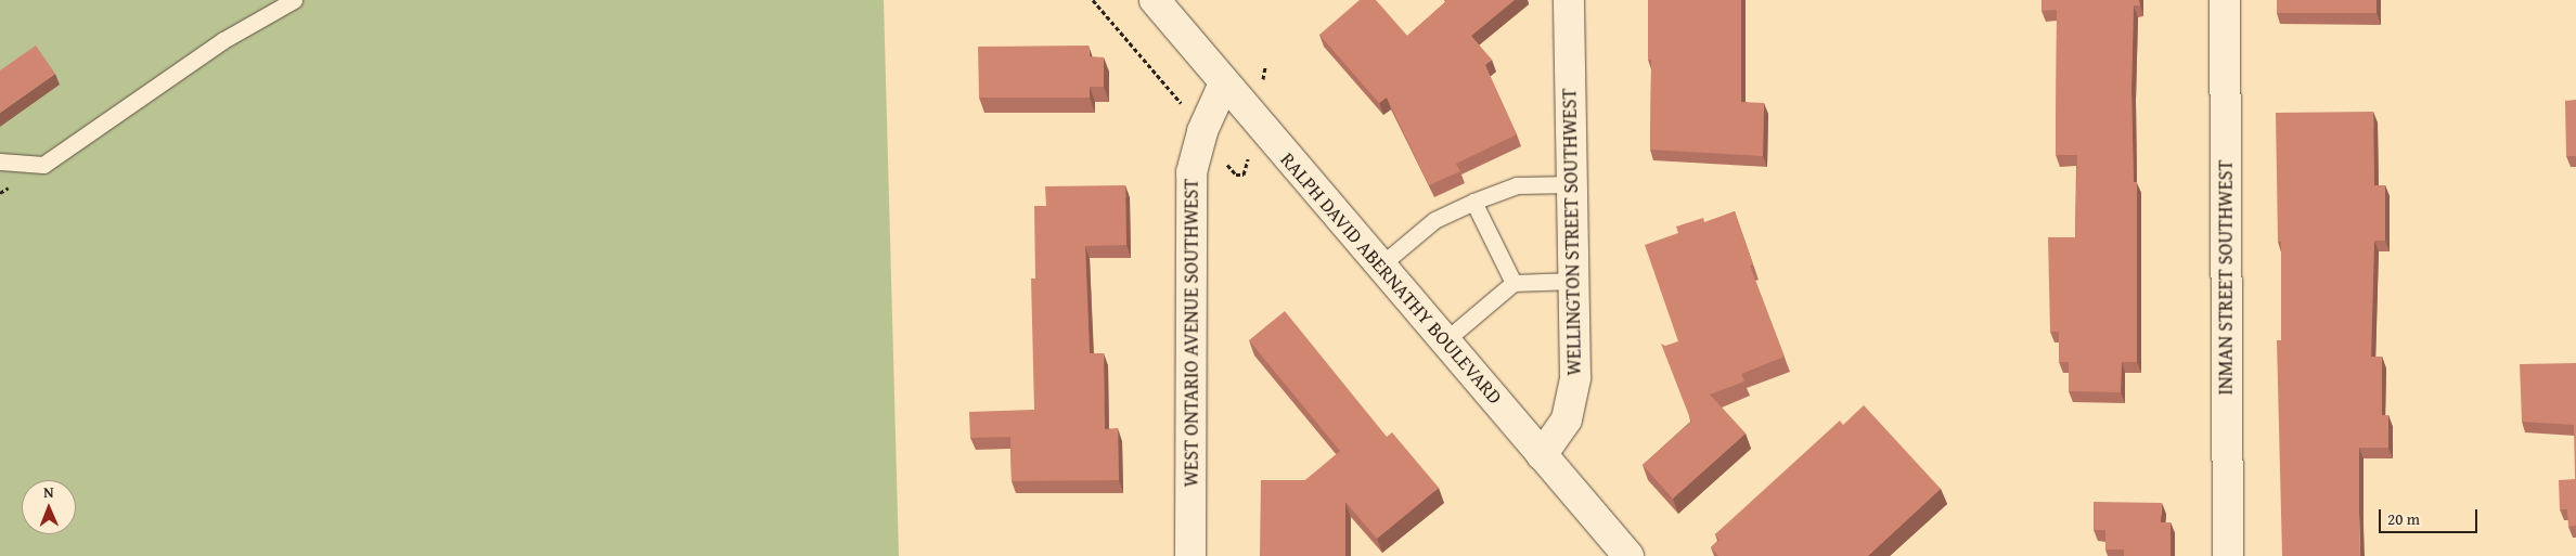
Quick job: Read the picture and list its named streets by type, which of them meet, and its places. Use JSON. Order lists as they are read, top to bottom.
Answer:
{
  "streets": {
    "street": [
      "WELLINGTON STREET SOUTHWEST",
      "INMAN STREET SOUTHWEST",
      "RALPH DAVID ABERNATHY BOULEVARD",
      "WEST ONTARIO AVENUE SOUTHWEST"
    ]
  },
  "crossings": [
    ["WELLINGTON STREET SOUTHWEST", "RALPH DAVID ABERNATHY BOULEVARD"],
    ["RALPH DAVID ABERNATHY BOULEVARD", "WEST ONTARIO AVENUE SOUTHWEST"]
  ],
  "scale_bar": "20 m",
  "north": "top"
}
